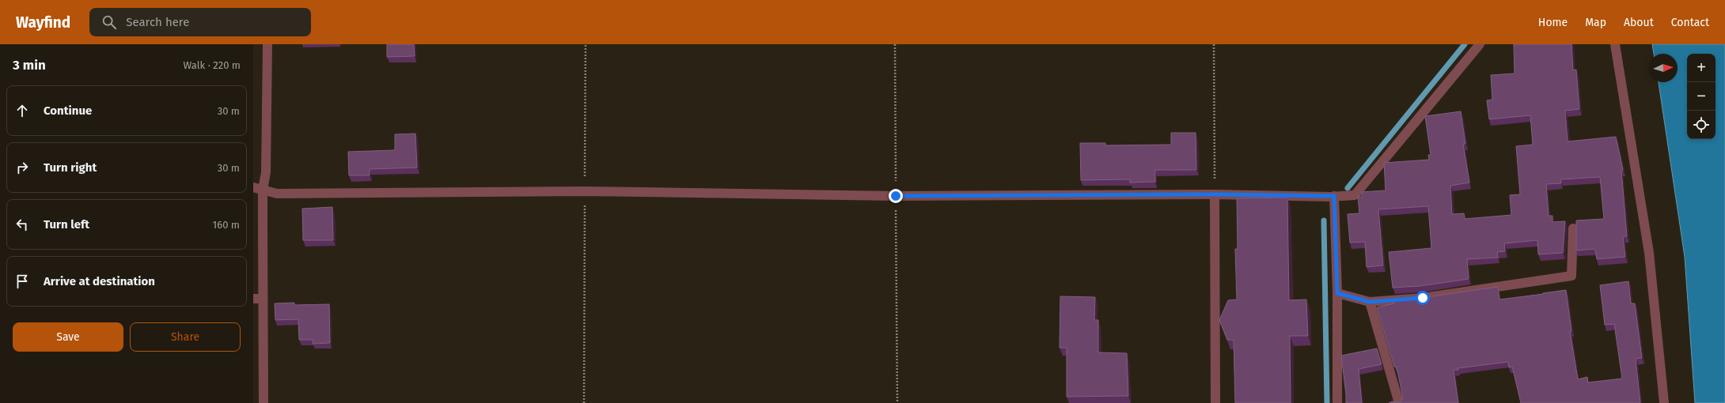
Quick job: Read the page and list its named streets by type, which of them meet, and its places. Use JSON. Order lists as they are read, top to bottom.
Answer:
{
  "north": "right",
  "page": {
    "header": "Wayfind",
    "search": "Search here",
    "nav": [
      "Home",
      "Map",
      "About",
      "Contact"
    ],
    "heading": ["3 min", "Walk · 220 m"],
    "map_buttons": ["+", "−"],
    "list": [
      ["Continue", "30 m"],
      ["Turn right", "30 m"],
      ["Turn left", "160 m"],
      "Arrive at destination"
    ],
    "buttons": ["Save", "Share"]
  }
}
